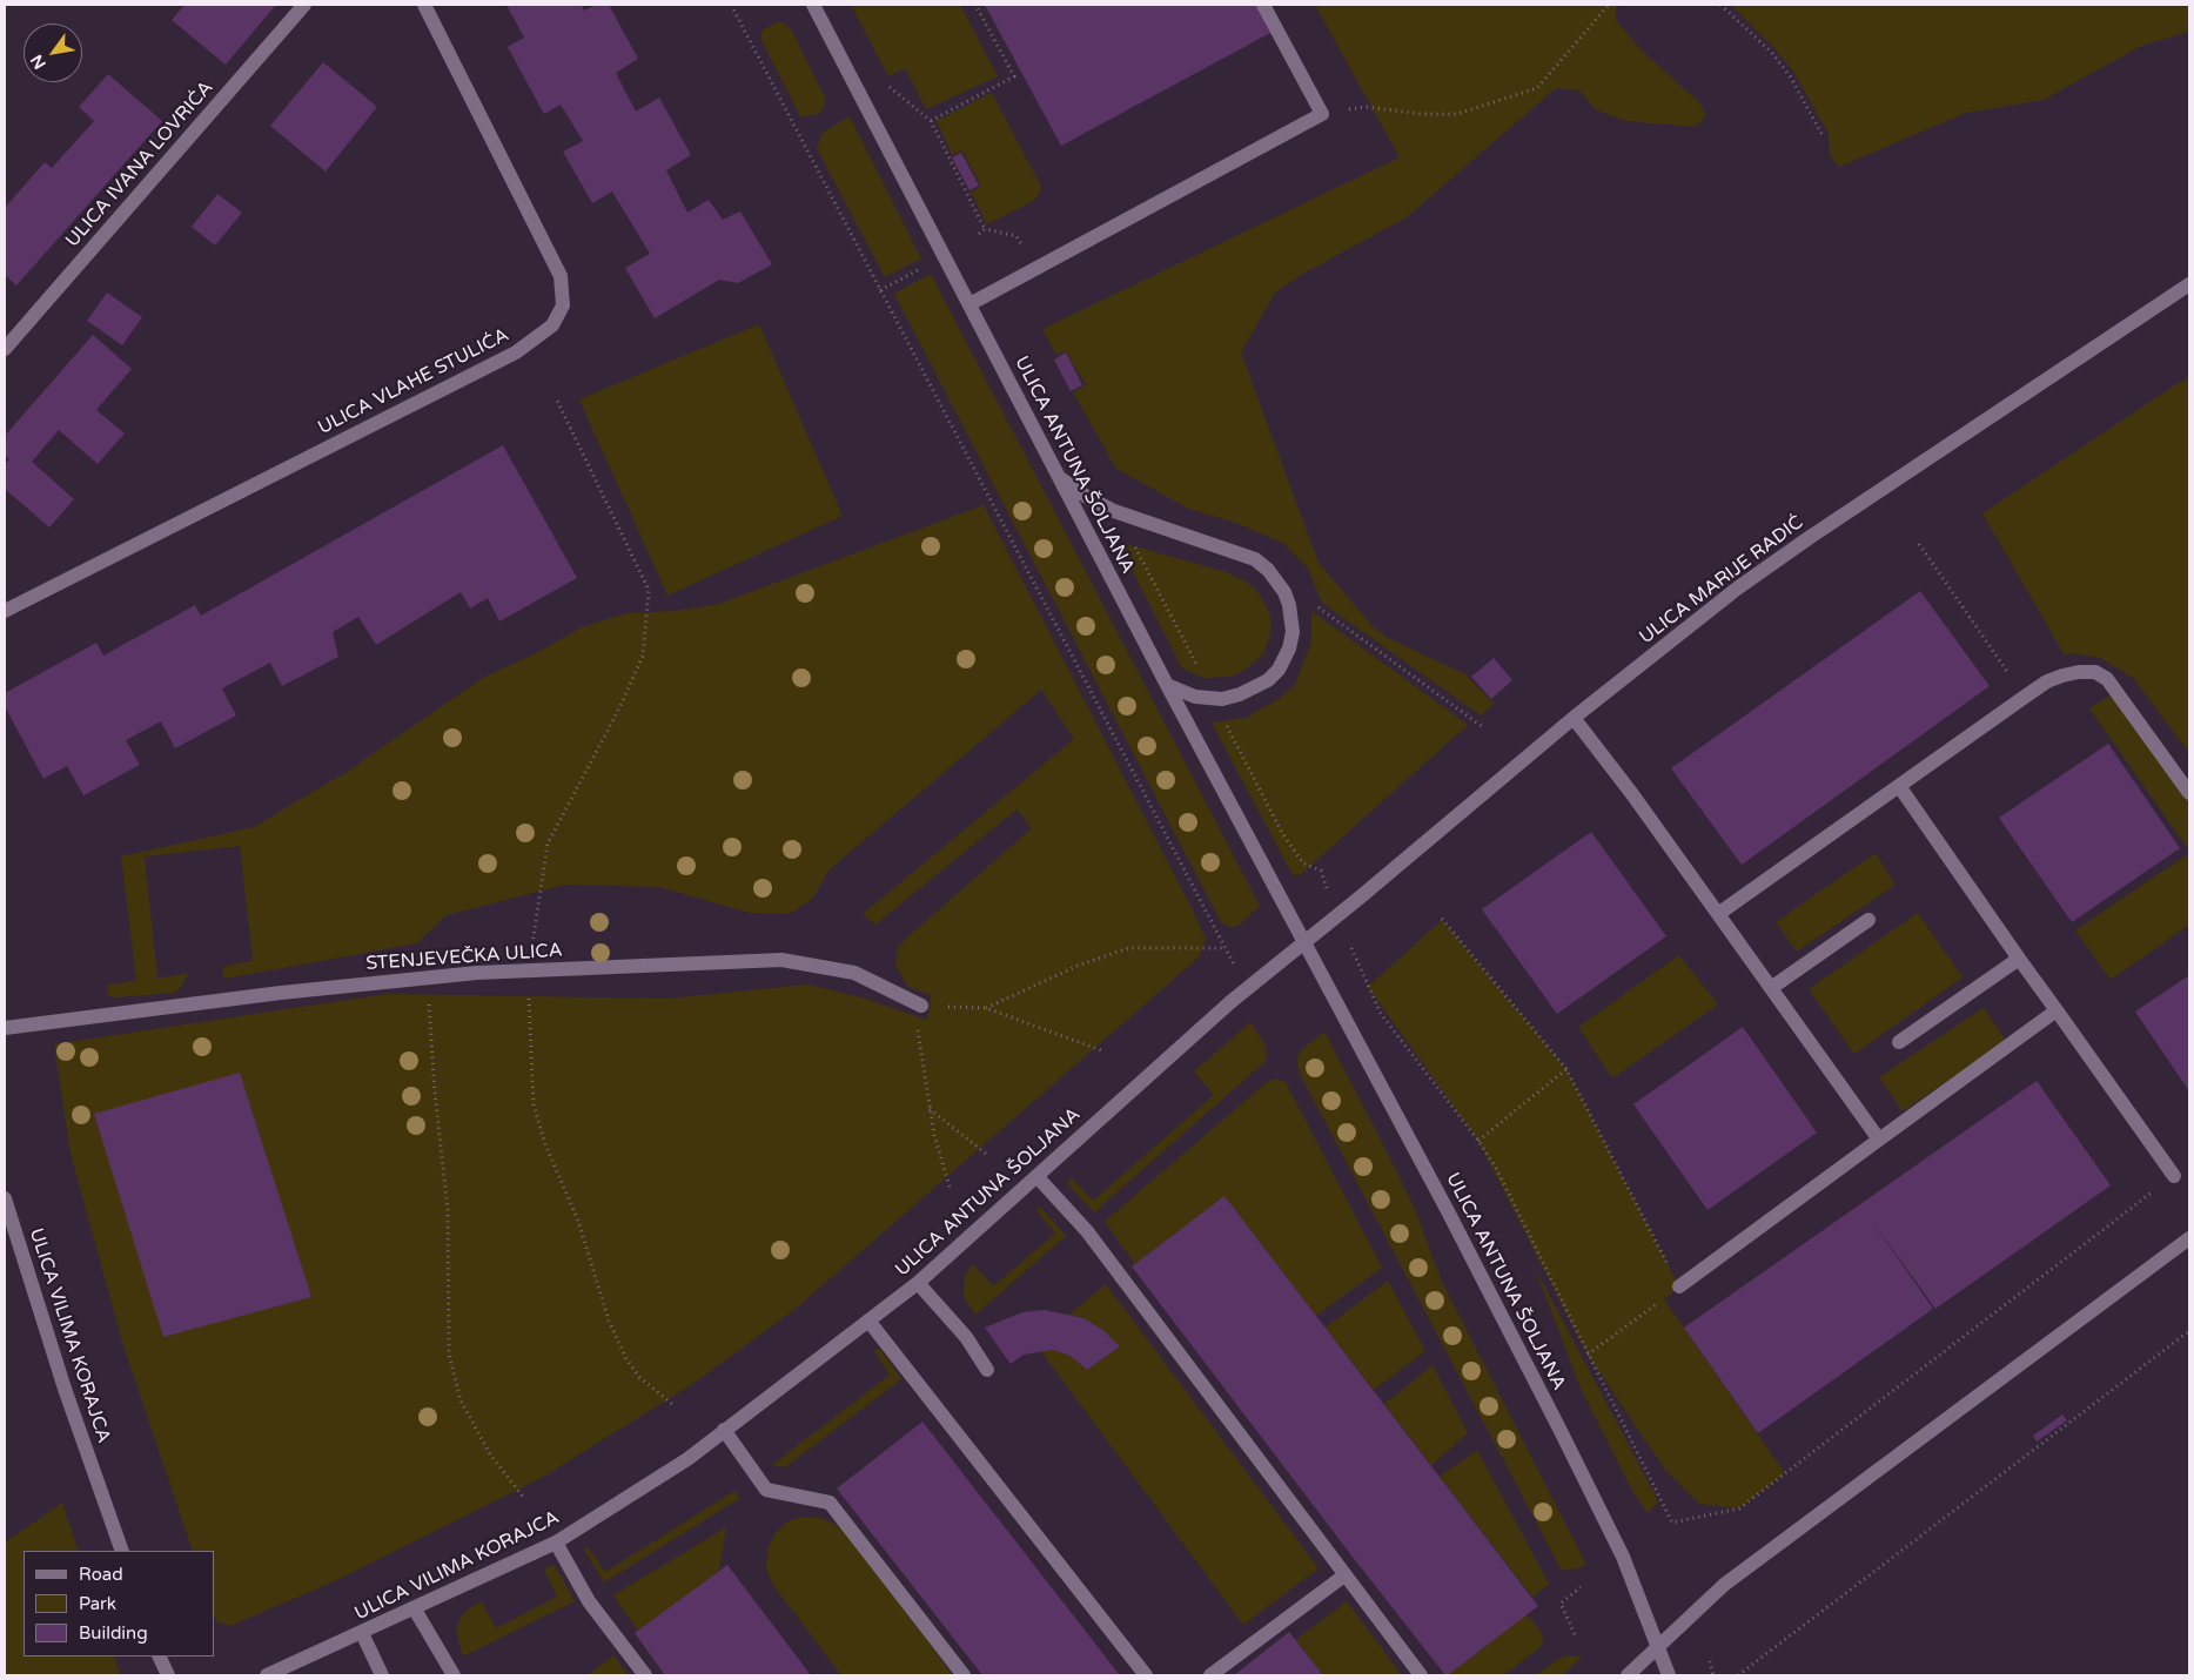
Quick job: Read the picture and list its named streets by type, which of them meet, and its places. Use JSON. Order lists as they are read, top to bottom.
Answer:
{
  "streets": {
    "street": [
      "ULICA IVANA LOVRIĆA",
      "ULICA VLAHE STULIĆA",
      "ULICA ANTUNA ŠOLJANA",
      "ULICA MARIJE RADIĆ",
      "STENJEVEČKA ULICA",
      "ULICA VILIMA KORAJCA"
    ]
  },
  "crossings": [
    ["ULICA ANTUNA ŠOLJANA", "ULICA MARIJE RADIĆ"],
    ["ULICA ANTUNA ŠOLJANA", "ULICA VILIMA KORAJCA"]
  ],
  "legend": ["Road", "Park", "Building"],
  "north": "bottom left"
}
